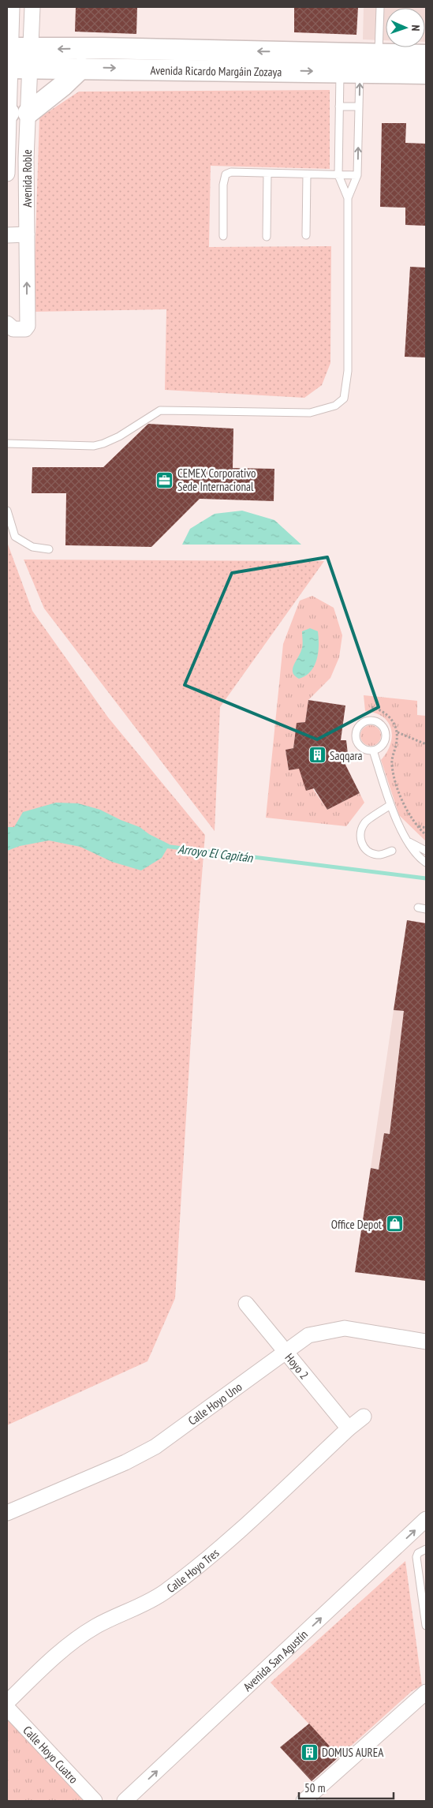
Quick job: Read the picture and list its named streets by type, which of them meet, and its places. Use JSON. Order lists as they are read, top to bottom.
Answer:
{
  "streets": {
    "street": [
      "Avenida Ricardo Margáin Zozaya",
      "Avenida Roble",
      "Hoyo 2",
      "Calle Hoyo Uno",
      "Calle Hoyo Tres",
      "Avenida San Agustín",
      "Calle Hoyo Cuatro"
    ]
  },
  "crossings": [
    ["Avenida Ricardo Margáin Zozaya", "Avenida Roble"],
    ["Hoyo 2", "Calle Hoyo Uno"],
    ["Hoyo 2", "Calle Hoyo Tres"]
  ],
  "water": ["Arroyo El Capitán"],
  "places": {
    "office": ["CEMEX Corporativo Sede Internacional"],
    "building": ["Saqqara", "DOMUS AUREA"],
    "shop": ["Office Depot"]
  },
  "scale_bar": "50 m",
  "north": "right"
}
